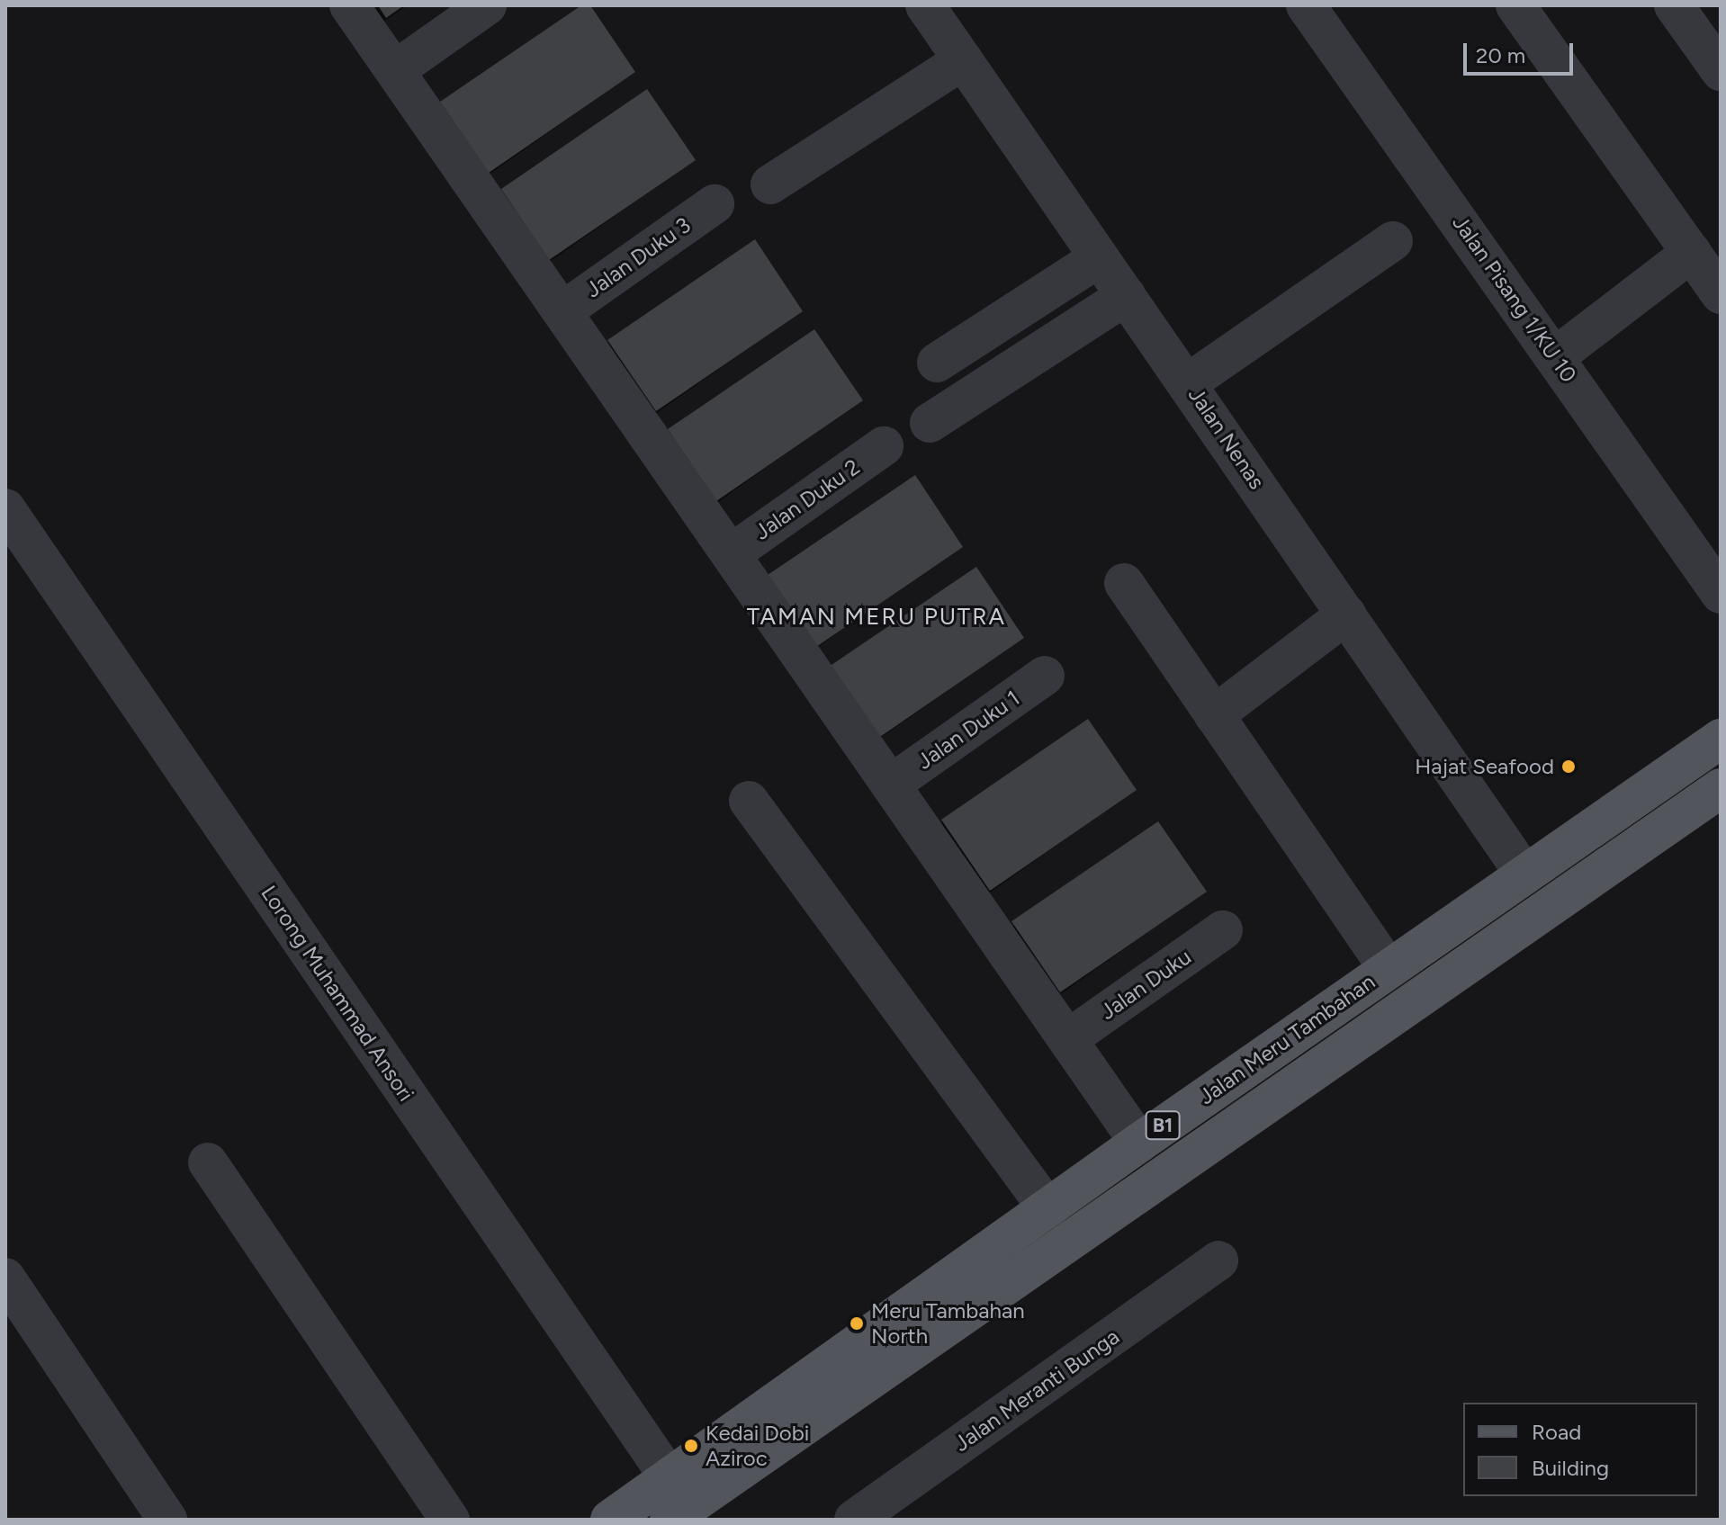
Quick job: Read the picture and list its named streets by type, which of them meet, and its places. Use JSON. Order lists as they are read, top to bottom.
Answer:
{
  "streets": {
    "main road": ["Jalan Meru Tambahan", "B1"],
    "street": [
      "Jalan Duku 3",
      "Jalan Pisang 1/KU 10",
      "Jalan Nenas",
      "Jalan Duku 2",
      "Jalan Duku 1",
      "Jalan Duku",
      "Lorong Muhammad Ansori",
      "Jalan Meranti Bunga"
    ]
  },
  "crossings": [
    ["Jalan Nenas", "Jalan Meru Tambahan"],
    ["Lorong Muhammad Ansori", "Jalan Meru Tambahan"]
  ],
  "districts": ["TAMAN MERU PUTRA"],
  "places": ["Hajat Seafood", "Meru Tambahan North", "Kedai Dobi Aziroc"],
  "legend": ["Road", "Building"],
  "scale_bar": "20 m"
}
